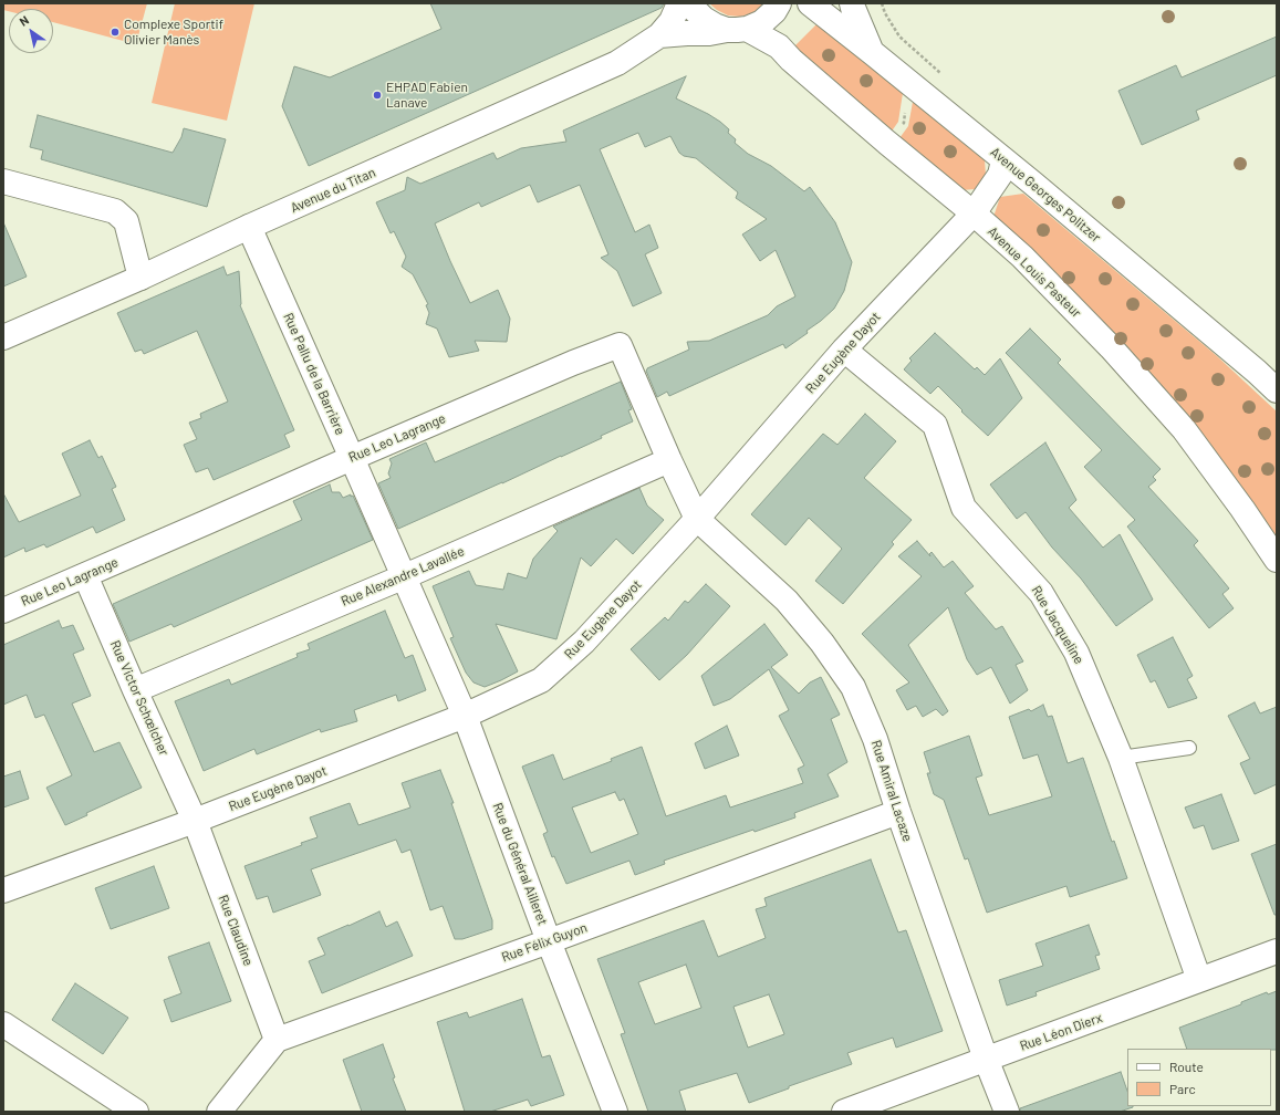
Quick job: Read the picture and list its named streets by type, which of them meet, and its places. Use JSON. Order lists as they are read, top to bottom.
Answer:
{
  "streets": {
    "street": [
      "Avenue du Titan",
      "Avenue Georges Politzer",
      "Avenue Louis Pasteur",
      "Rue Eugène Dayot",
      "Rue Pallu de la Barrière",
      "Rue Leo Lagrange",
      "Rue Alexandre Lavallée",
      "Rue Jacqueline",
      "Rue Victor Schœlcher",
      "Rue Amiral Lacaze",
      "Rue du Général Ailleret",
      "Rue Claudine",
      "Rue Félix Guyon",
      "Rue Léon Dierx"
    ]
  },
  "crossings": [
    ["Avenue du Titan", "Avenue Louis Pasteur"],
    ["Avenue du Titan", "Rue Pallu de la Barrière"],
    ["Avenue Georges Politzer", "Rue Eugène Dayot"],
    ["Avenue Louis Pasteur", "Rue Eugène Dayot"],
    ["Rue Eugène Dayot", "Rue Pallu de la Barrière"],
    ["Rue Eugène Dayot", "Rue Leo Lagrange"],
    ["Rue Eugène Dayot", "Rue Jacqueline"],
    ["Rue Eugène Dayot", "Rue Victor Schœlcher"],
    ["Rue Eugène Dayot", "Rue Amiral Lacaze"],
    ["Rue Eugène Dayot", "Rue du Général Ailleret"],
    ["Rue Eugène Dayot", "Rue Claudine"],
    ["Rue Pallu de la Barrière", "Rue Leo Lagrange"],
    ["Rue Pallu de la Barrière", "Rue Alexandre Lavallée"],
    ["Rue Pallu de la Barrière", "Rue du Général Ailleret"],
    ["Rue Leo Lagrange", "Rue Alexandre Lavallée"],
    ["Rue Leo Lagrange", "Rue Victor Schœlcher"],
    ["Rue Leo Lagrange", "Rue Amiral Lacaze"],
    ["Rue Alexandre Lavallée", "Rue Victor Schœlcher"],
    ["Rue Jacqueline", "Rue Léon Dierx"],
    ["Rue Victor Schœlcher", "Rue Claudine"],
    ["Rue Amiral Lacaze", "Rue Félix Guyon"],
    ["Rue Amiral Lacaze", "Rue Léon Dierx"],
    ["Rue du Général Ailleret", "Rue Félix Guyon"],
    ["Rue Claudine", "Rue Félix Guyon"]
  ],
  "places": ["Complexe Sportif Olivier Manès", "EHPAD Fabien Lanave"],
  "legend": ["Route", "Parc"],
  "north": "top left"
}
